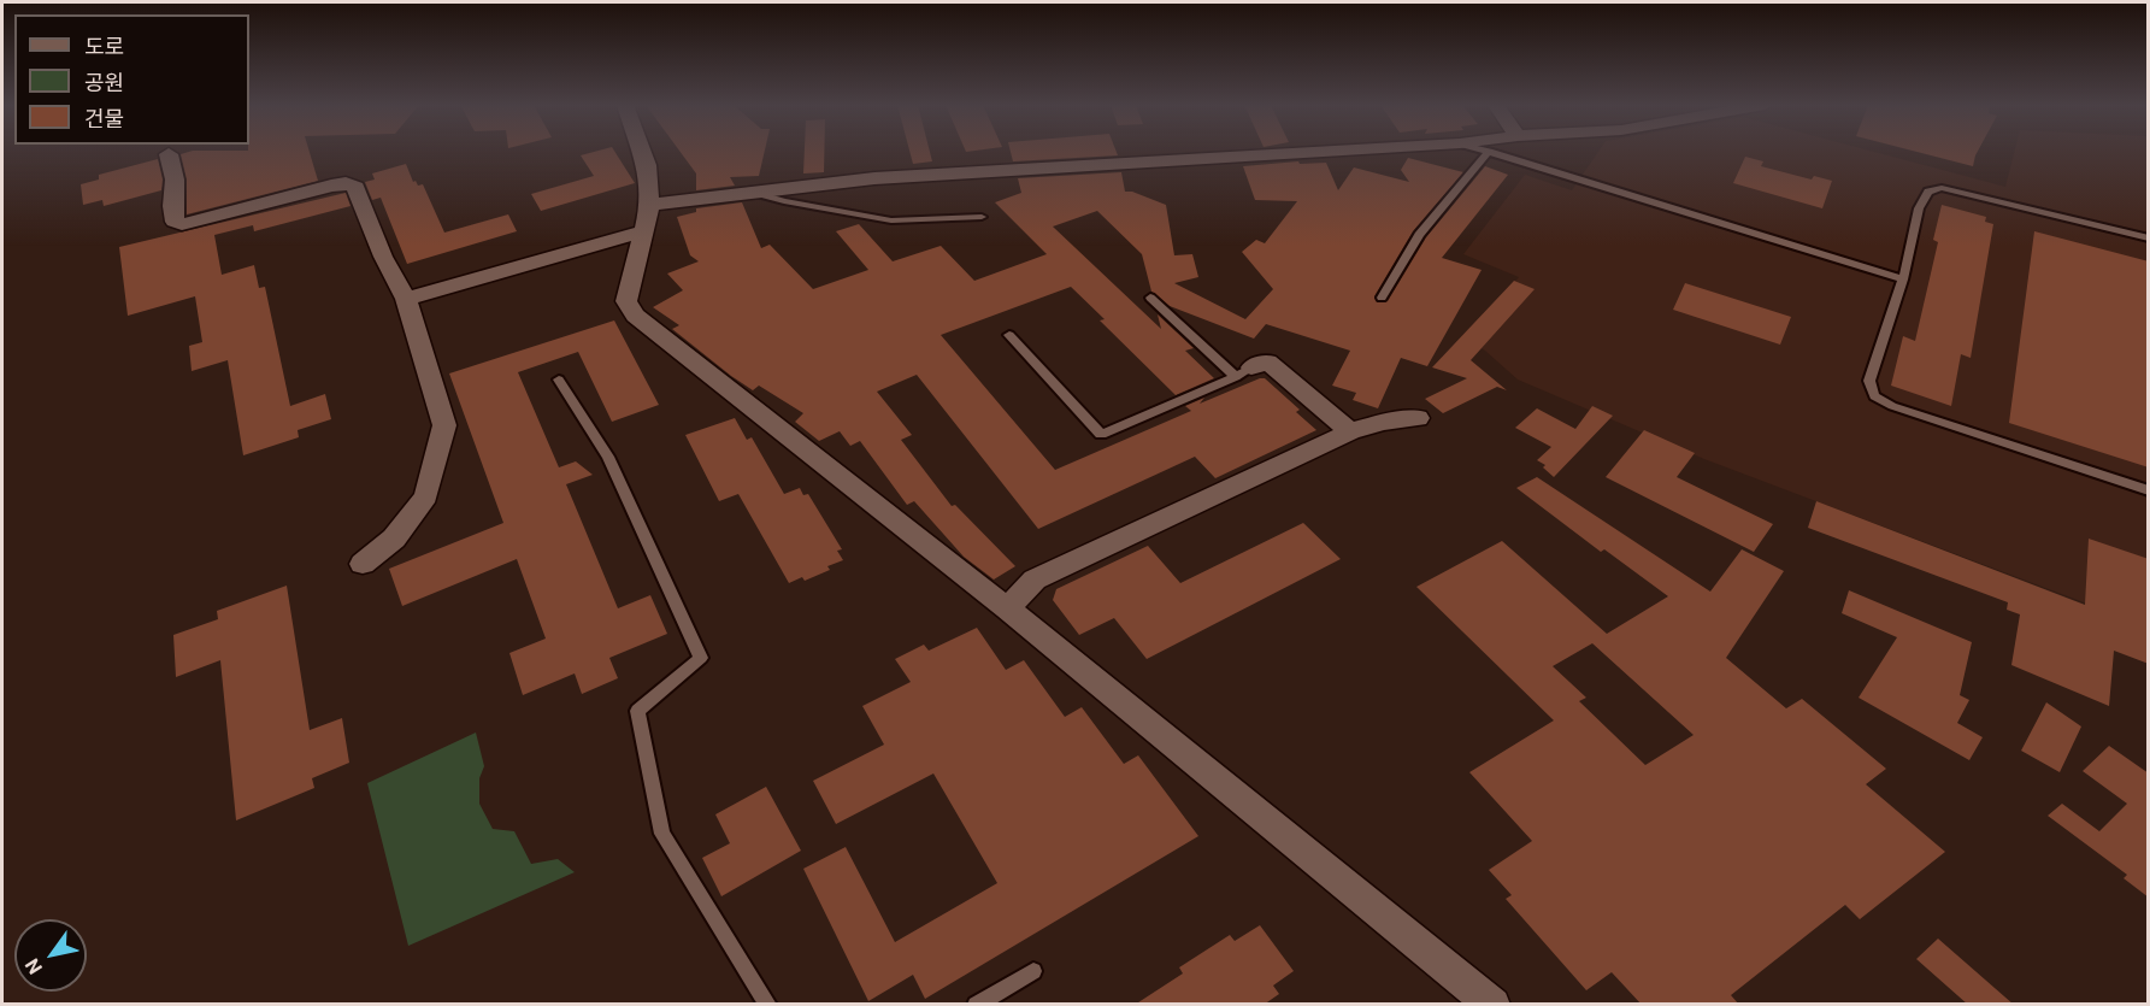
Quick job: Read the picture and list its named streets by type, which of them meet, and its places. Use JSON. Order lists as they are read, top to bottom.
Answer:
{
  "legend": ["도로", "공원", "건물"],
  "north": "bottom left"
}
